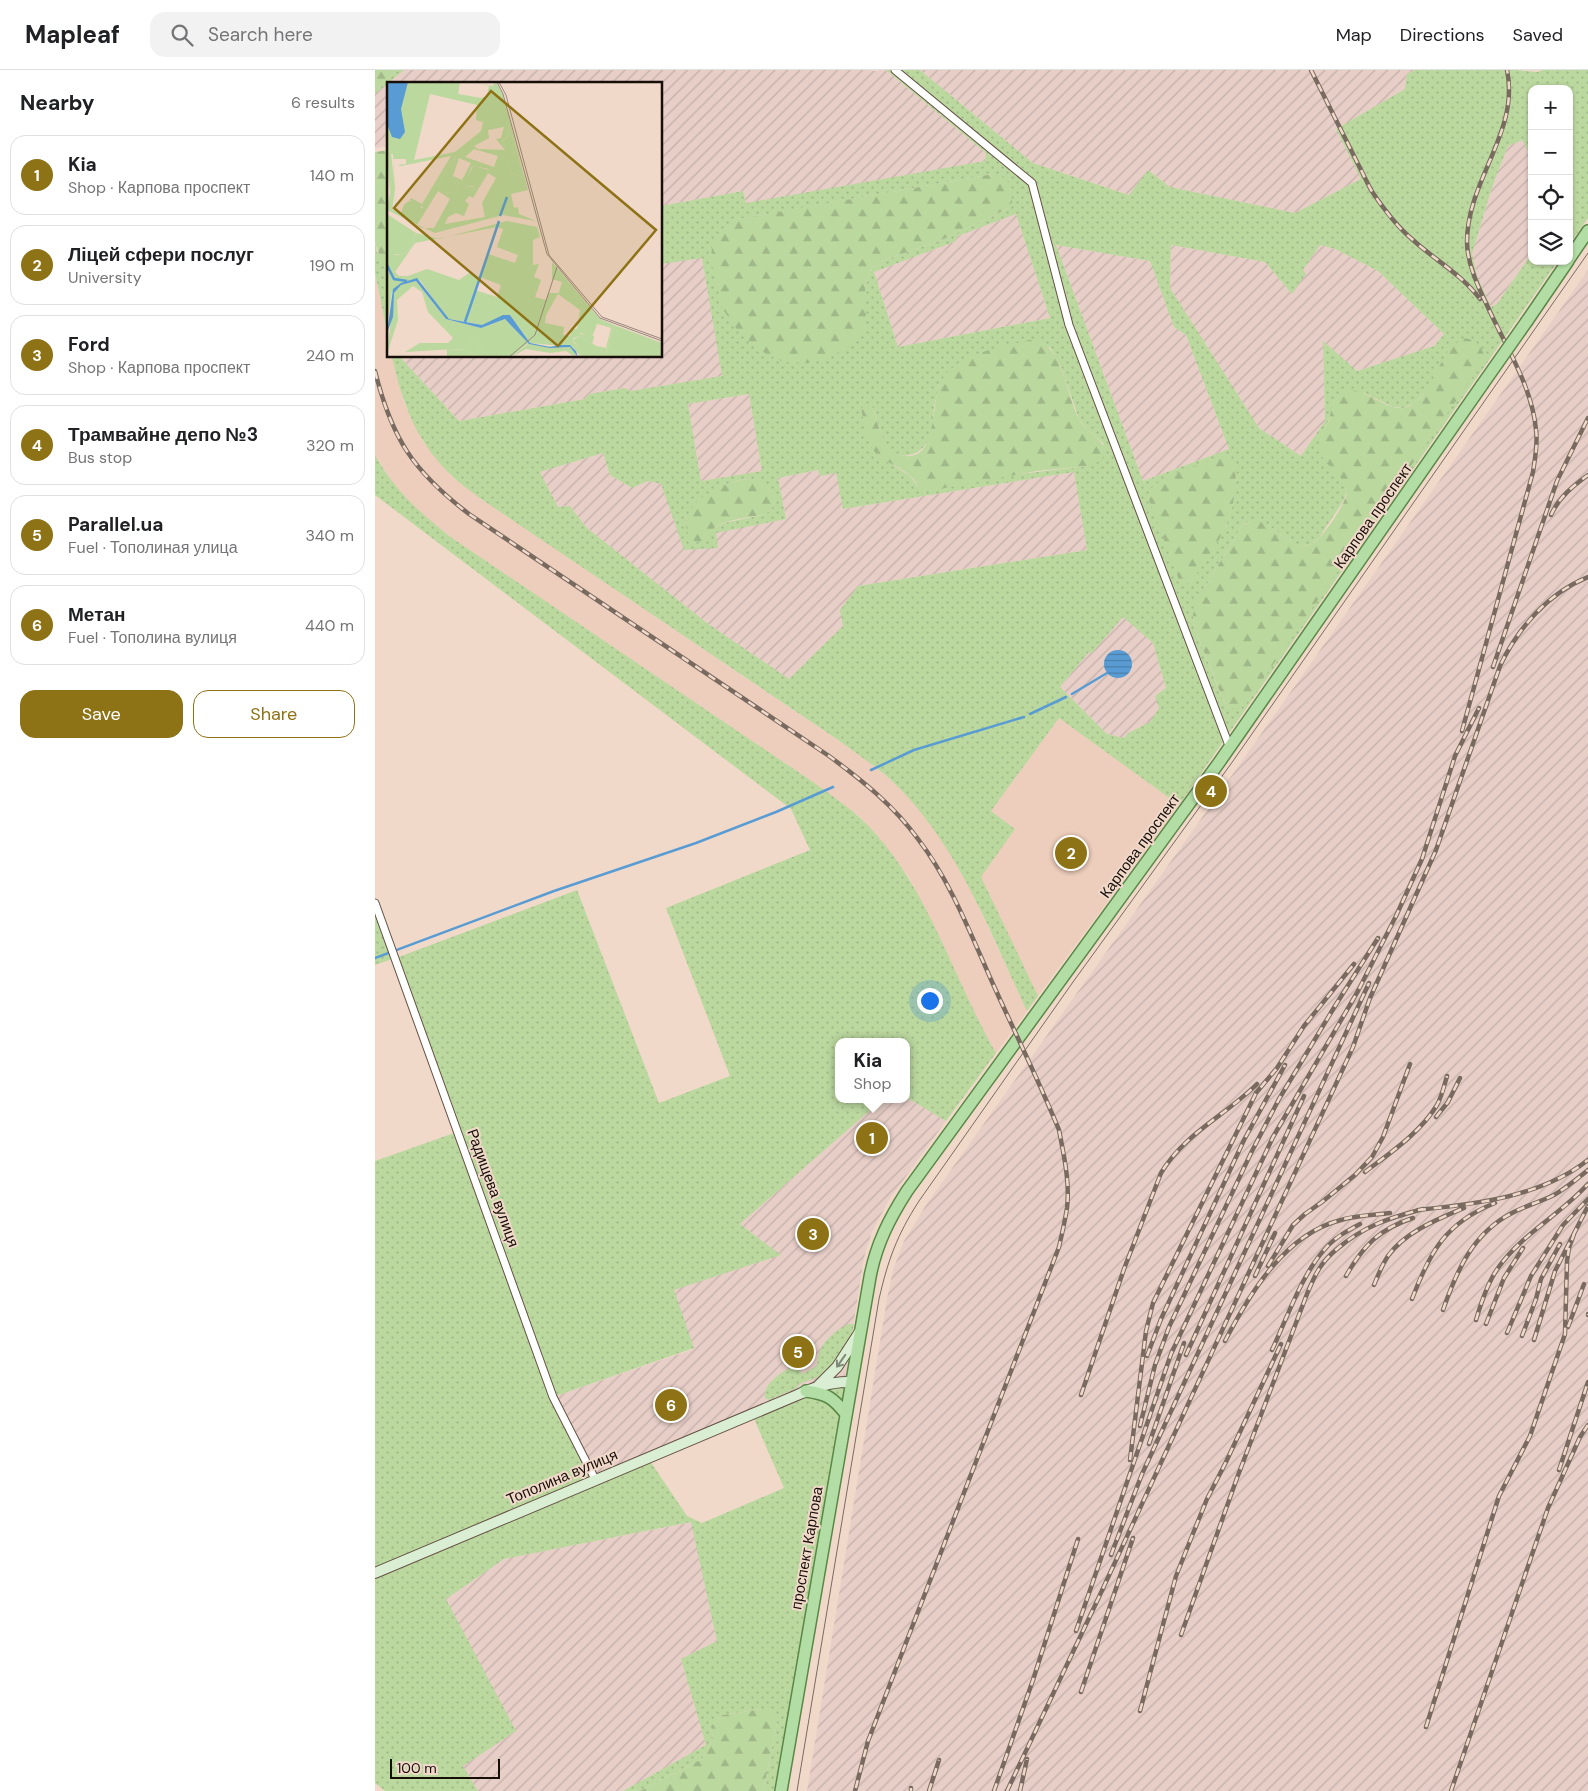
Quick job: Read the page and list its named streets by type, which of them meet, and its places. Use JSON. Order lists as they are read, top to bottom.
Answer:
{
  "streets": {
    "main road": ["Карпова проспект", "Тополина вулиця", "проспект Карпова"],
    "street": ["Радищева вулиця"]
  },
  "crossings": [
    ["Карпова проспект", "проспект Карпова"],
    ["Радищева вулиця", "Тополина вулиця"],
    ["Тополина вулиця", "проспект Карпова"]
  ],
  "scale_bar": "100 m",
  "page": {
    "header": "Mapleaf",
    "search": "Search here",
    "nav": ["Map", "Directions", "Saved"],
    "heading": ["Nearby", "6 results"],
    "map_buttons": ["+", "−"],
    "list": [
      {
        "mark": "1",
        "name": "Kia",
        "note": "Shop · Карпова проспект",
        "value": "140 m"
      },
      {
        "mark": "2",
        "name": "Ліцей сфери послуг",
        "note": "University",
        "value": "190 m"
      },
      {
        "mark": "3",
        "name": "Ford",
        "note": "Shop · Карпова проспект",
        "value": "240 m"
      },
      {
        "mark": "4",
        "name": "Трамвайне депо №3",
        "note": "Bus stop",
        "value": "320 m"
      },
      {
        "mark": "5",
        "name": "Parallel.ua",
        "note": "Fuel · Тополиная улица",
        "value": "340 m"
      },
      {
        "mark": "6",
        "name": "Метан",
        "note": "Fuel · Тополина вулиця",
        "value": "440 m"
      }
    ],
    "buttons": ["Save", "Share"],
    "pins": [
      "4",
      "2",
      "1",
      "3",
      "5",
      "6"
    ],
    "popup": ["Kia", "Shop"],
    "scale": "100 m"
  }
}
